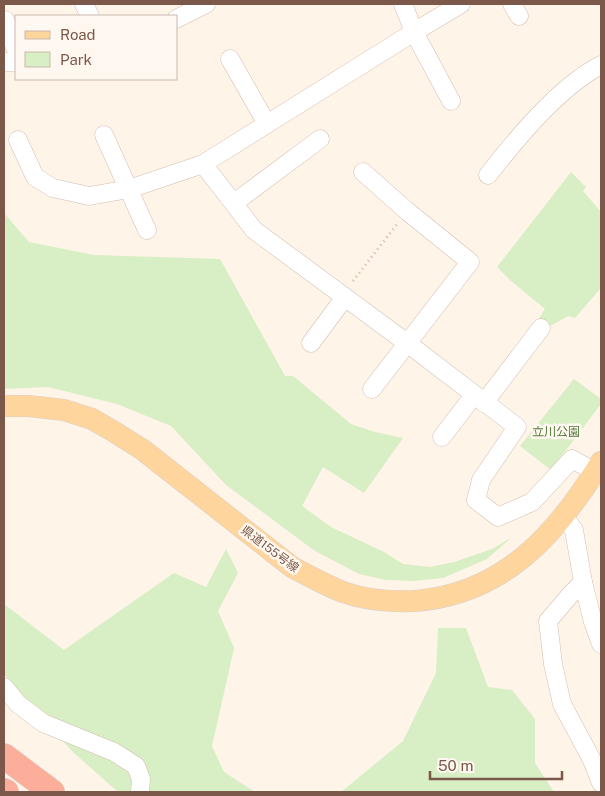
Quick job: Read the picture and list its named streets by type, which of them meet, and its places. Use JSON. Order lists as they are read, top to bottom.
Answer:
{
  "streets": {
    "main road": ["県道155号線"]
  },
  "parks": ["立川公園"],
  "legend": ["Road", "Park"],
  "scale_bar": "50 m"
}
